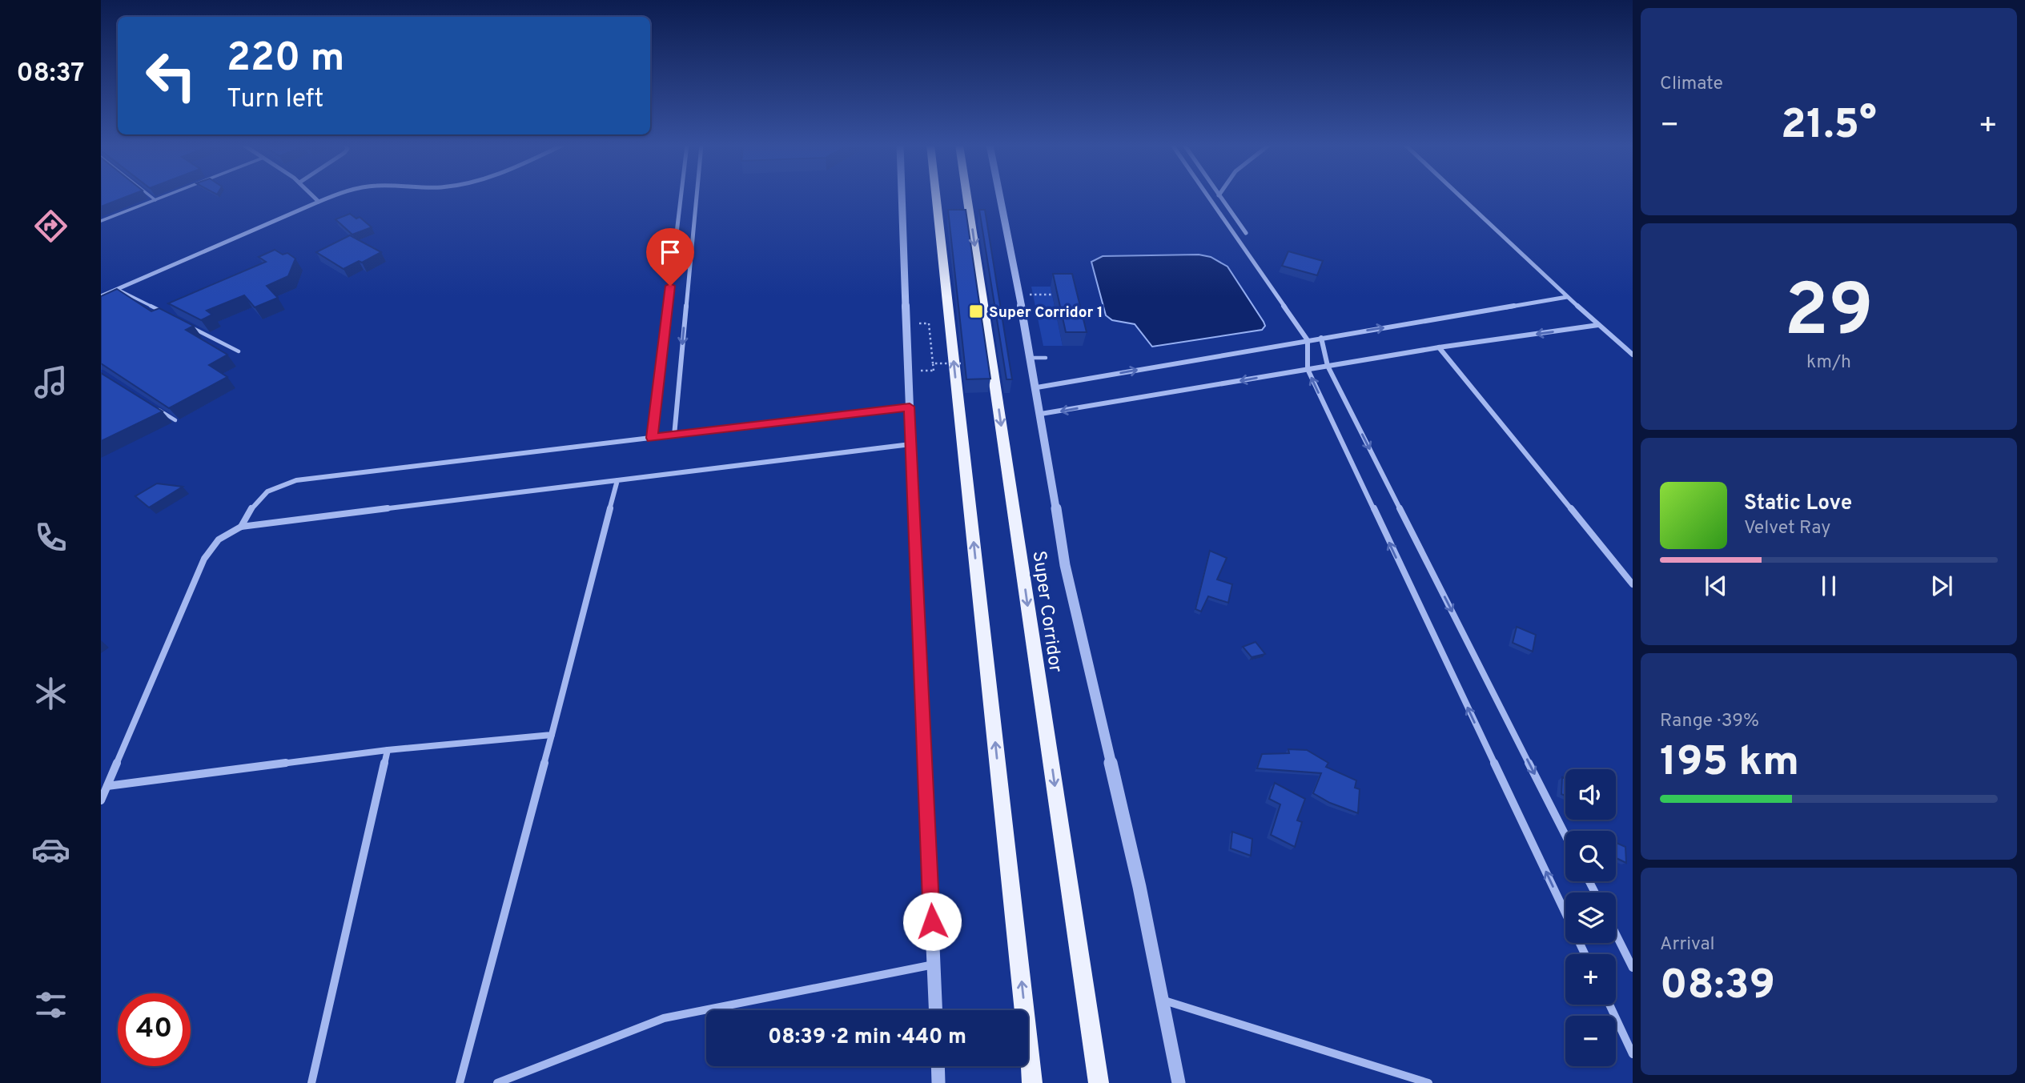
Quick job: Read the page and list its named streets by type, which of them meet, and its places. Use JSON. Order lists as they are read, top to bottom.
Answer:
{
  "streets": {
    "main road": ["Super Corridor"]
  },
  "places": {
    "transit": ["Super Corridor 1"]
  },
  "page": {
    "tabs": "08:37",
    "tile": [
      "Climate",
      ["29", "km/h"],
      ["Range · 39%", "195 km"],
      ["Arrival", "08:39"]
    ],
    "turn": ["220 m", "Turn left"],
    "heat": ["−", "21.5°", "+"],
    "song": ["Static Love", "Velvet Ray"],
    "map_buttons": ["+", "−"],
    "limit": "40",
    "trip": "08:39 · 2 min · 440 m"
  }
}
